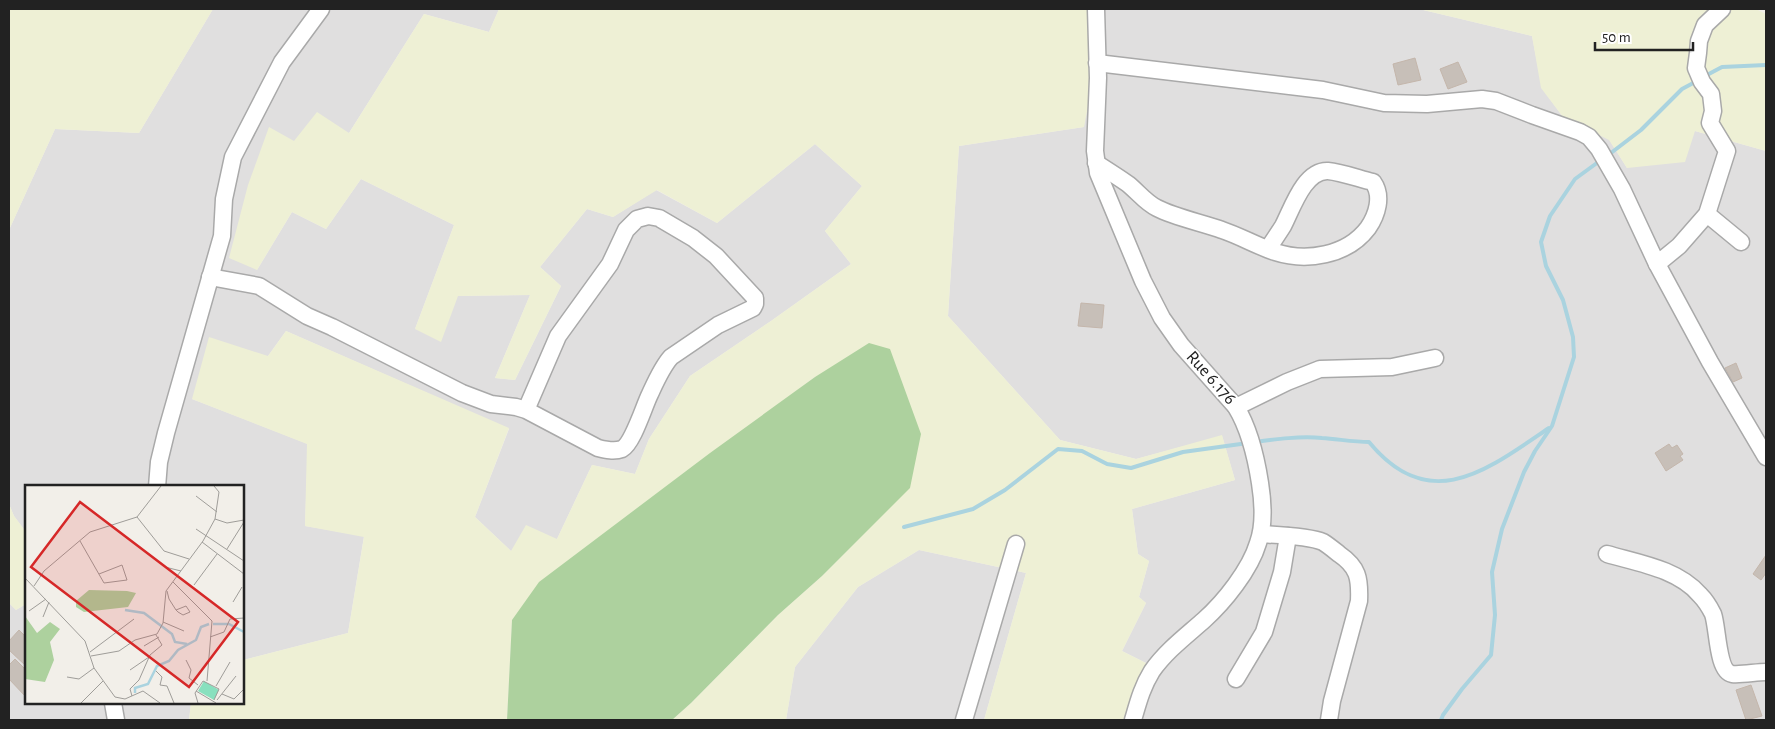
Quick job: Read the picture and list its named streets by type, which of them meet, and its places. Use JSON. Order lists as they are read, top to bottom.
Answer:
{
  "streets": {
    "street": ["Rue 6.176"]
  },
  "scale_bar": "50 m"
}
